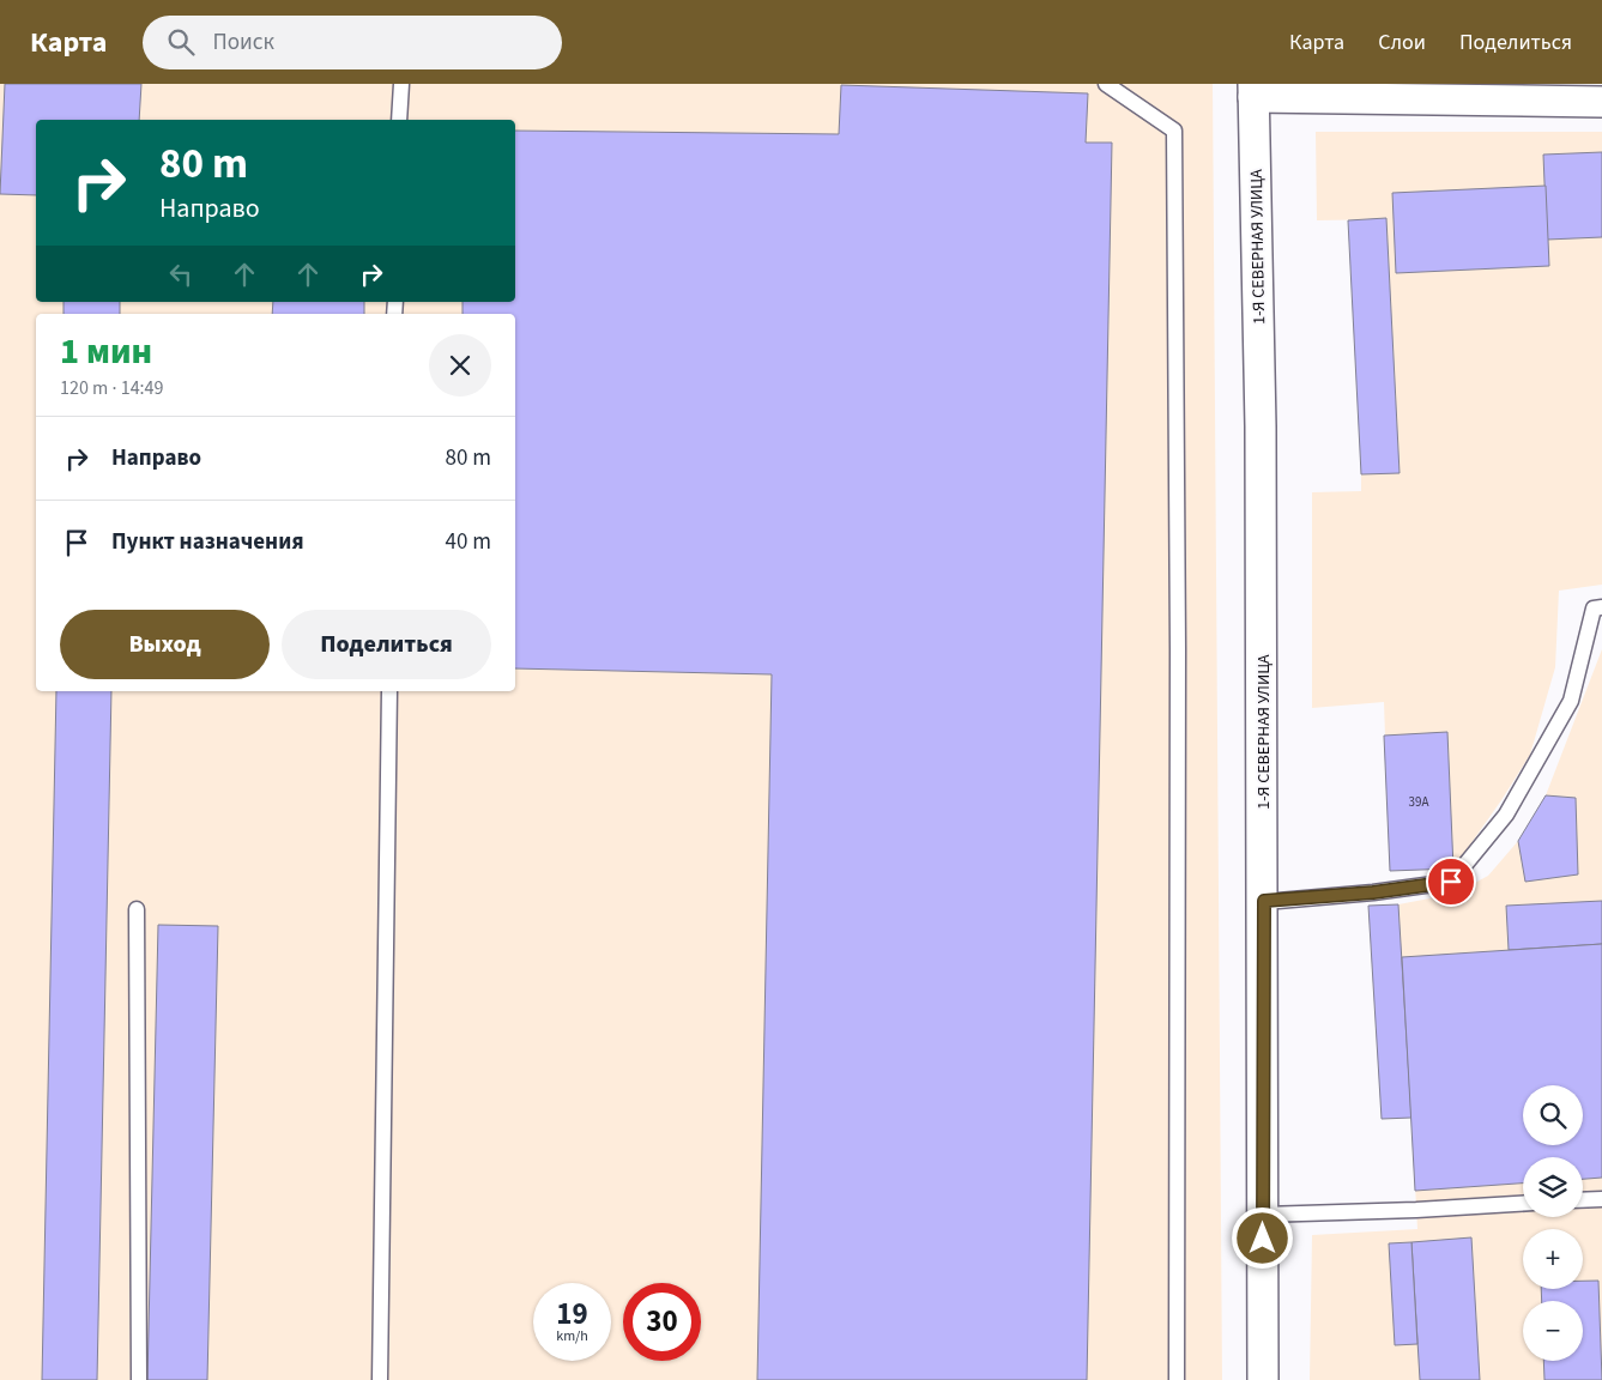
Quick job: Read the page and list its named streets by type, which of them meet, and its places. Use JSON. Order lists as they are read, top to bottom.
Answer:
{
  "streets": {
    "street": ["1-Я СЕВЕРНАЯ УЛИЦА"]
  },
  "house_numbers": ["39А"],
  "page": {
    "header": "Карта",
    "search": "Поиск",
    "nav": ["Карта", "Слои", "Поделиться"],
    "turn": ["80 m", "Направо"],
    "heading": ["1 мин", "120 m · 14:49"],
    "list": [
      {
        "name": "Направо",
        "value": "80 m"
      },
      {
        "name": "Пункт назначения",
        "value": "40 m"
      }
    ],
    "buttons": ["Выход", "Поделиться"],
    "map_buttons": ["+", "−"],
    "speed": "19 km/h",
    "limit": "30"
  }
}
